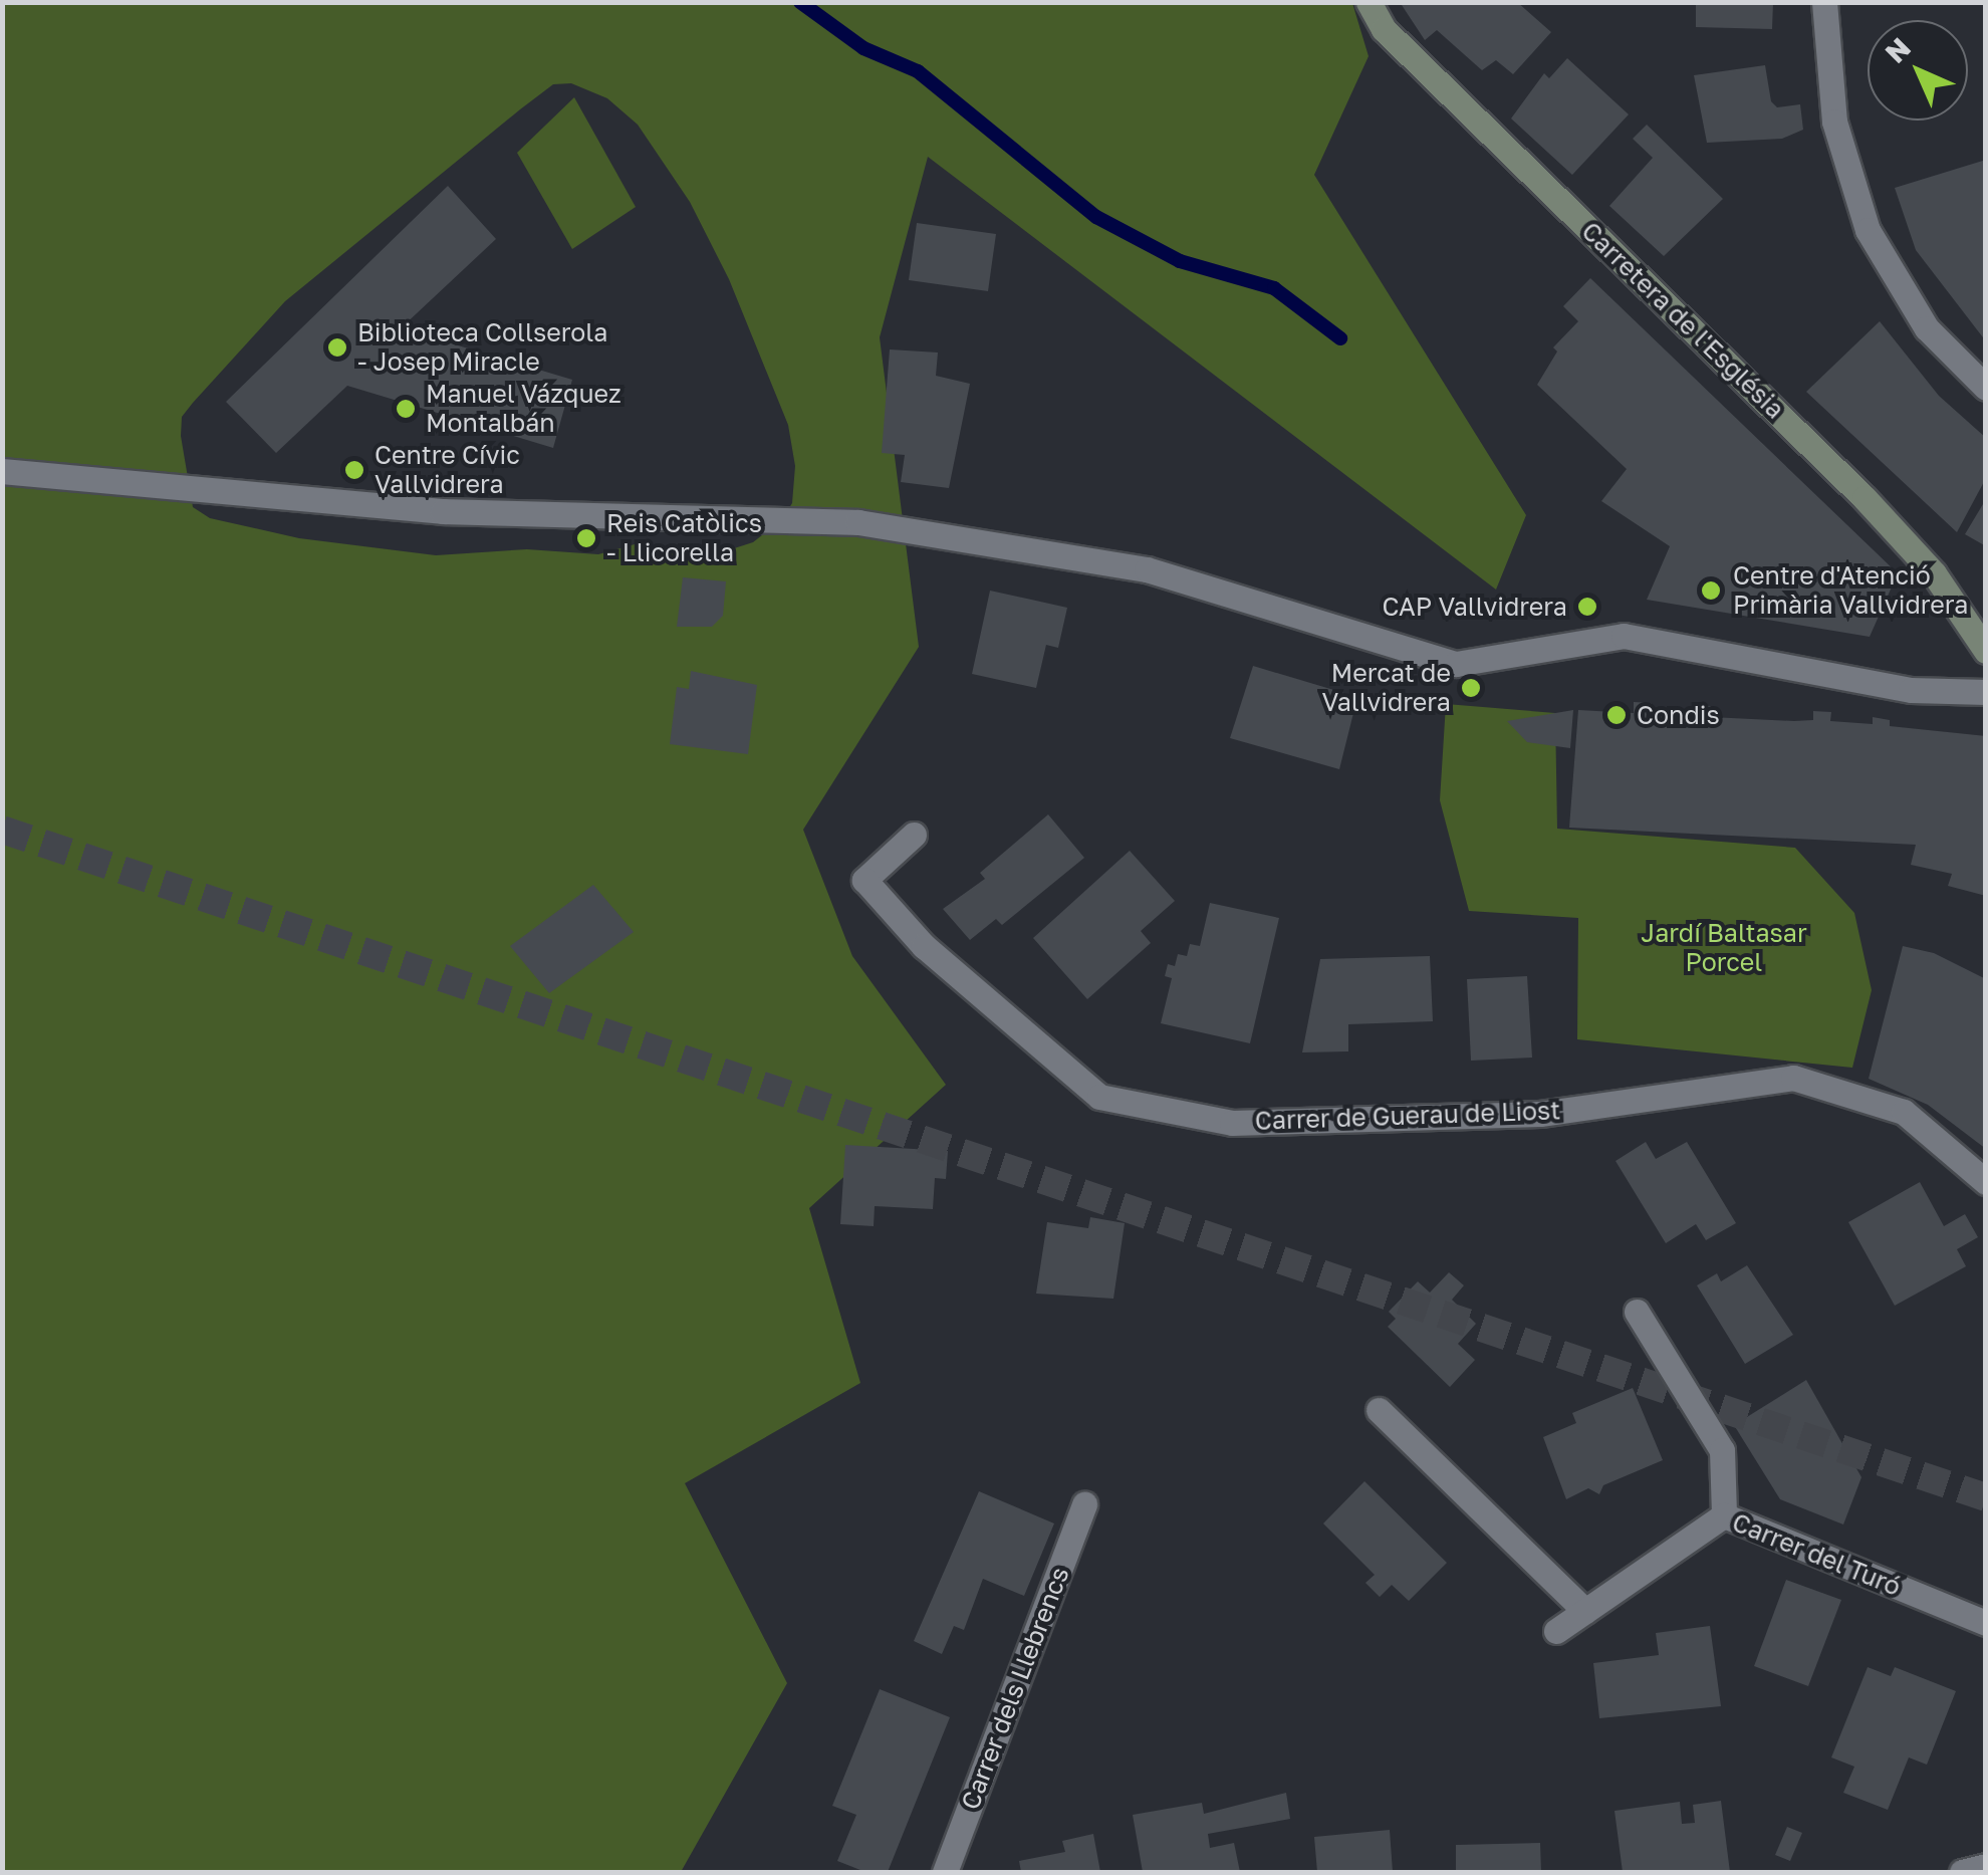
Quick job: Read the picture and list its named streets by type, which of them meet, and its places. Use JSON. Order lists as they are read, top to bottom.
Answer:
{
  "streets": {
    "main road": ["Carretera de l'Església"],
    "street": ["Carrer de Guerau de Liost", "Carrer del Turó", "Carrer dels Llebrencs"]
  },
  "parks": ["Jardí Baltasar Porcel"],
  "places": [
    "Biblioteca Collserola - Josep Miracle",
    "Manuel Vázquez Montalbán",
    "Centre Cívic Vallvidrera",
    "Reis Catòlics - Llicorella",
    "Centre d'Atenció Primària Vallvidrera",
    "CAP Vallvidrera",
    "Mercat de Vallvidrera",
    "Condis"
  ],
  "north": "top left"
}
